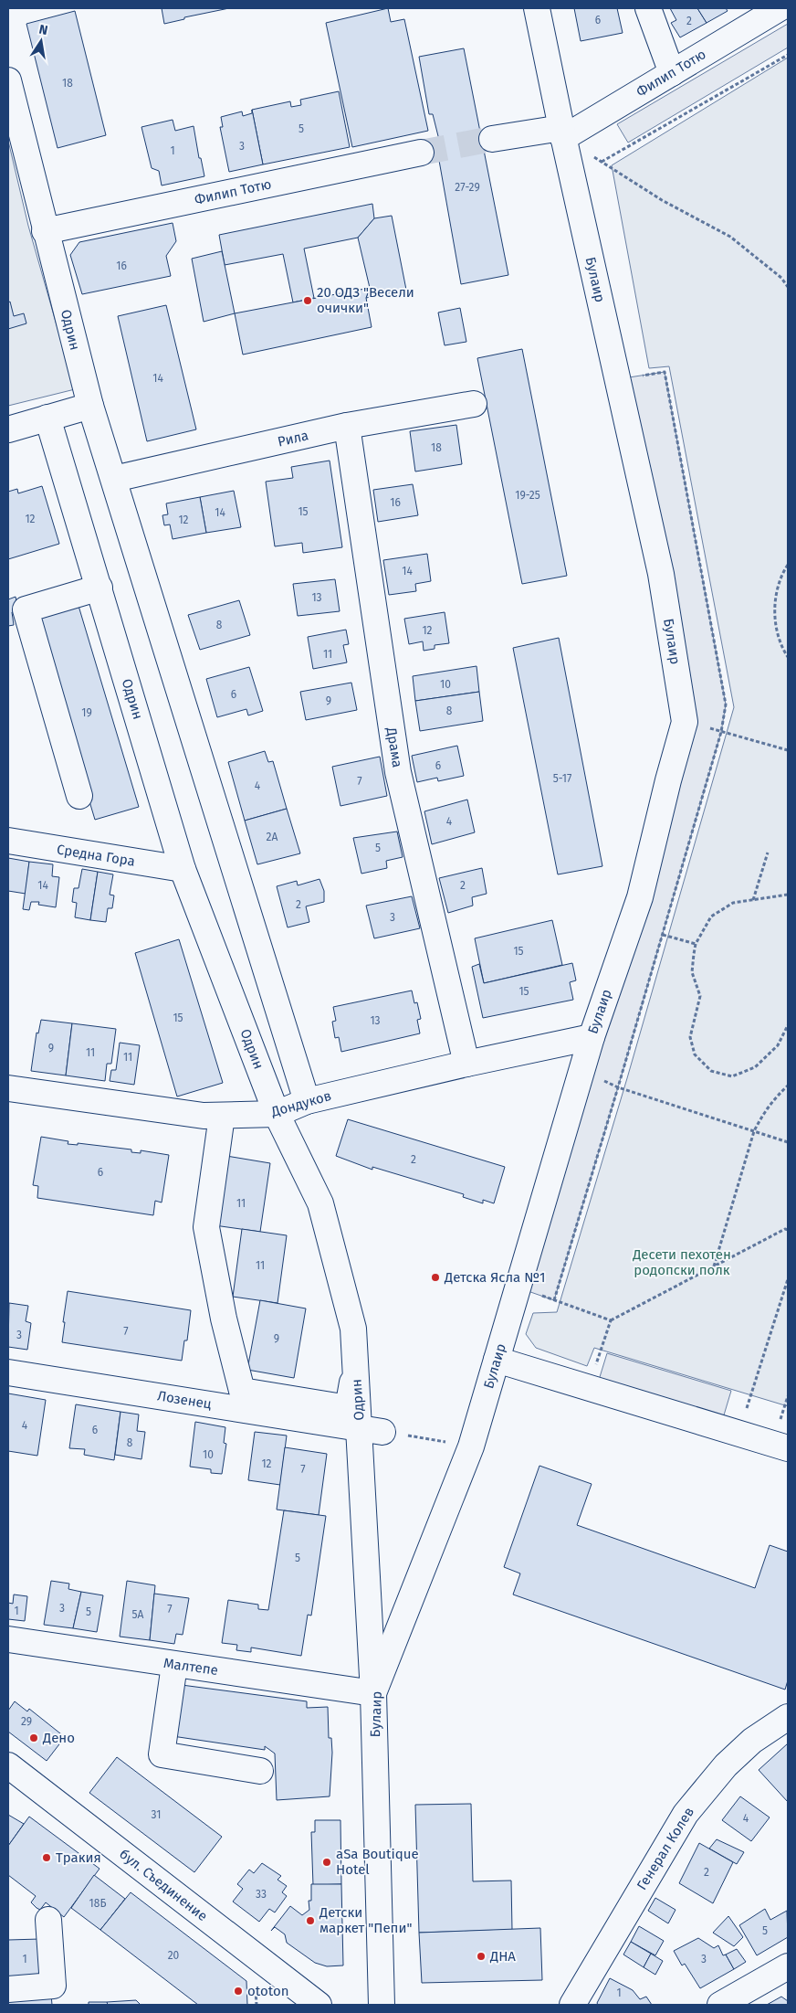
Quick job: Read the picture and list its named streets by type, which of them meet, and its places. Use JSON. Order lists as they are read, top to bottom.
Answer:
{
  "streets": {
    "street": [
      "Филип Тотю",
      "Булаир",
      "Одрин",
      "Рила",
      "Драма",
      "Средна Гора",
      "Дондуков",
      "Лозенец",
      "Малтепе",
      "Генерал Колев",
      "бул. Съединение"
    ]
  },
  "crossings": [
    ["Филип Тотю", "Булаир"],
    ["Филип Тотю", "Одрин"],
    ["Булаир", "Одрин"],
    ["Булаир", "Дондуков"],
    ["Булаир", "Малтепе"],
    ["Одрин", "Рила"],
    ["Одрин", "Средна Гора"],
    ["Одрин", "Дондуков"],
    ["Одрин", "Лозенец"],
    ["Одрин", "Малтепе"],
    ["Рила", "Драма"],
    ["Драма", "Дондуков"]
  ],
  "parks": ["Десети пехотен родопски полк"],
  "places": [
    "20 ОДЗ \"Весели очички\"",
    "Детска Ясла №1",
    "Дено",
    "Тракия",
    "aSa Boutique Hotel",
    "Детски маркет \"Пепи\"",
    "ДНА",
    "ototon"
  ],
  "house_numbers": [
    "6",
    "2",
    "18",
    "5",
    "3",
    "1",
    "27-29",
    "16",
    "14",
    "18",
    "19-25",
    "16",
    "15",
    "14",
    "12",
    "12",
    "14",
    "13",
    "8",
    "12",
    "11",
    "10",
    "6",
    "9",
    "8",
    "19",
    "6",
    "5-17",
    "7",
    "4",
    "4",
    "2А",
    "5",
    "14",
    "2",
    "2",
    "3",
    "15",
    "15",
    "15",
    "13",
    "9",
    "11",
    "11",
    "2",
    "6",
    "11",
    "11",
    "7",
    "3",
    "9",
    "4",
    "6",
    "8",
    "10",
    "12",
    "7",
    "5",
    "3",
    "7",
    "1",
    "5",
    "5А",
    "29",
    "31",
    "4",
    "2",
    "33",
    "18Б",
    "5",
    "20",
    "1",
    "3",
    "1"
  ],
  "north": "top"
}
